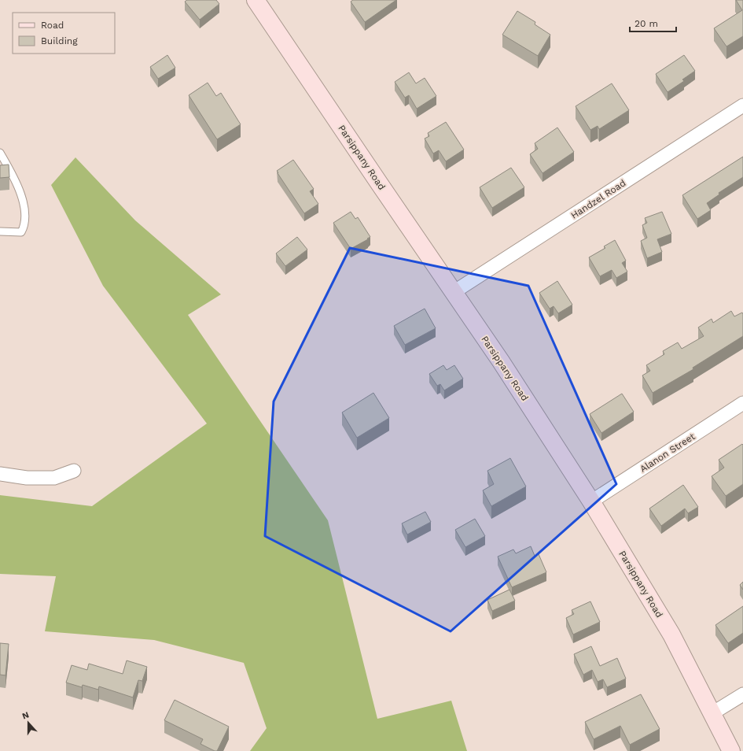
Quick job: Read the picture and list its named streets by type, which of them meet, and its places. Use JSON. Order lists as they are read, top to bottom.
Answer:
{
  "streets": {
    "main road": ["Parsippany Road"],
    "street": ["Handzel Road", "Alanon Street"]
  },
  "crossings": [
    ["Parsippany Road", "Handzel Road"],
    ["Parsippany Road", "Alanon Street"]
  ],
  "legend": ["Road", "Building"],
  "scale_bar": "20 m",
  "north": "top"
}
